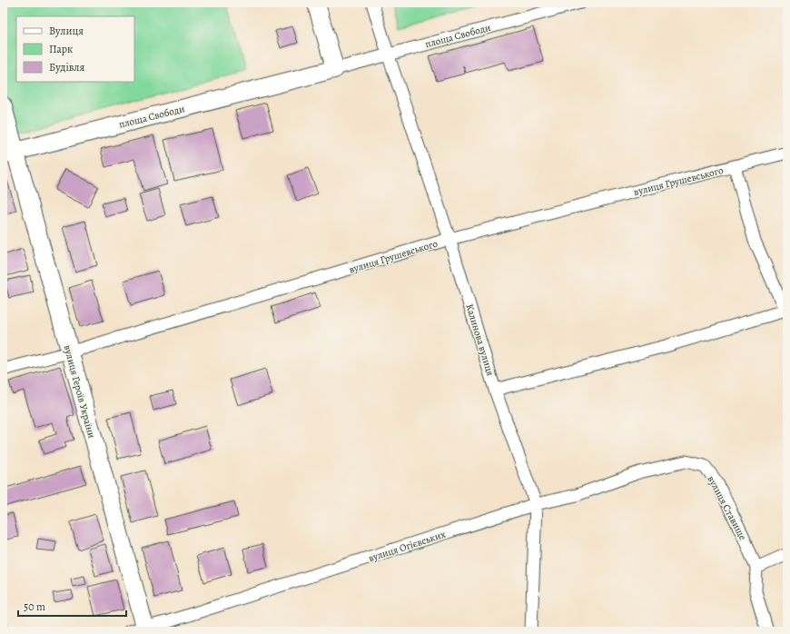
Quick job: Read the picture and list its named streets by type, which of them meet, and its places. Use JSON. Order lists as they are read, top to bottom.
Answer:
{
  "streets": {
    "main road": ["площа Свободи", "вулиця Героїв України"],
    "street": [
      "вулиця Грушевського",
      "Калинова вулиця",
      "вулиця Ставище",
      "вулиця Огієвських"
    ]
  },
  "crossings": [
    ["площа Свободи", "Калинова вулиця"],
    ["площа Свободи", "вулиця Героїв України"],
    ["вулиця Грушевського", "Калинова вулиця"],
    ["вулиця Грушевського", "вулиця Героїв України"],
    ["Калинова вулиця", "вулиця Огієвських"],
    ["вулиця Героїв України", "вулиця Огієвських"],
    ["вулиця Ставище", "вулиця Огієвських"]
  ],
  "legend": ["Вулиця", "Парк", "Будівля"],
  "scale_bar": "50 m"
}
